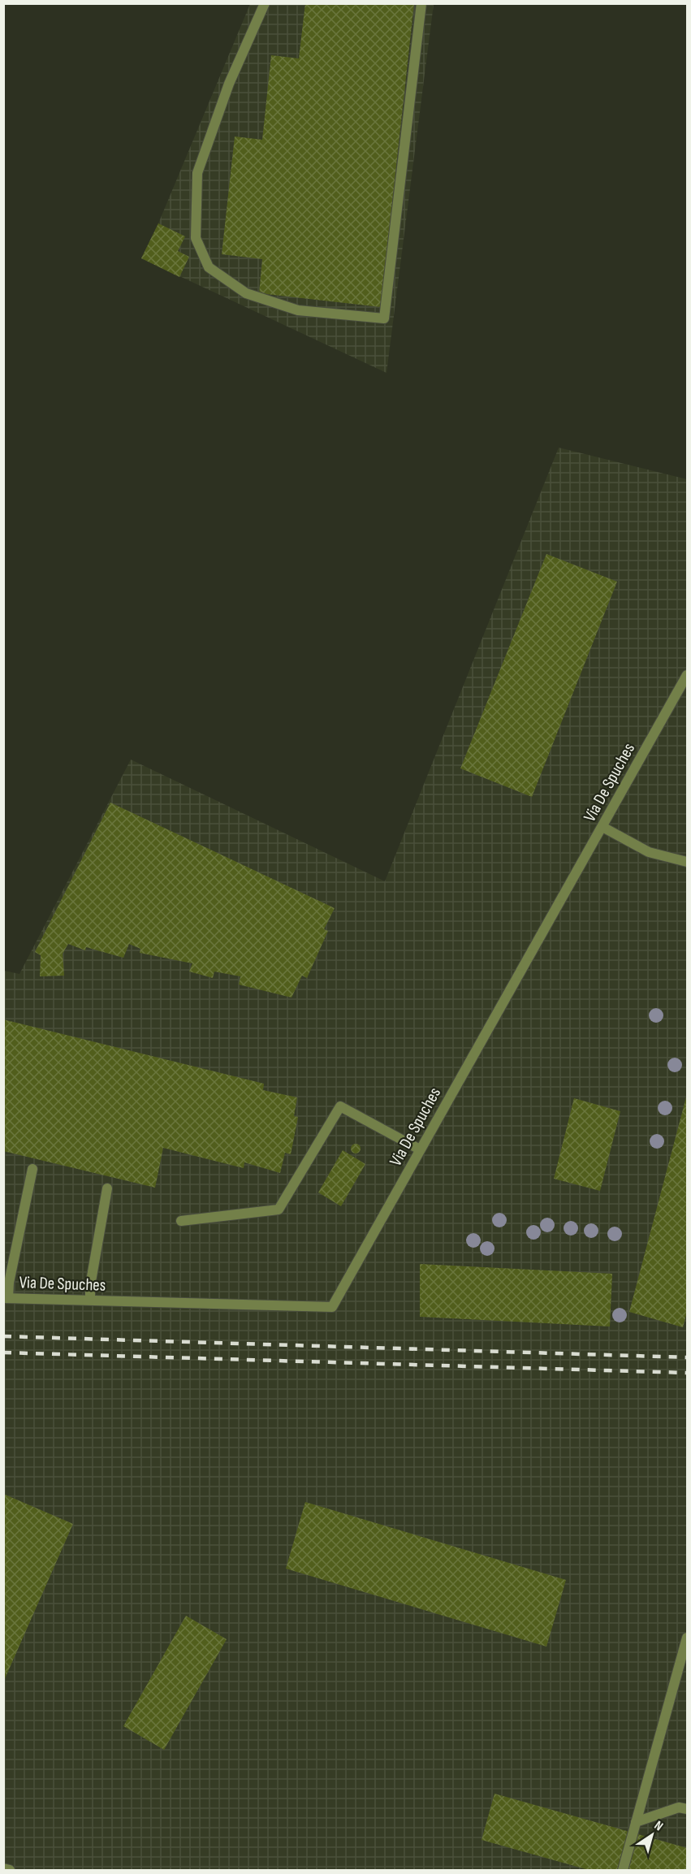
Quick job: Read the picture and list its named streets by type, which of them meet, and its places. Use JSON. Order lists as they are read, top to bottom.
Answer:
{
  "streets": {
    "street": ["Via De Spuches"]
  },
  "north": "top right"
}
